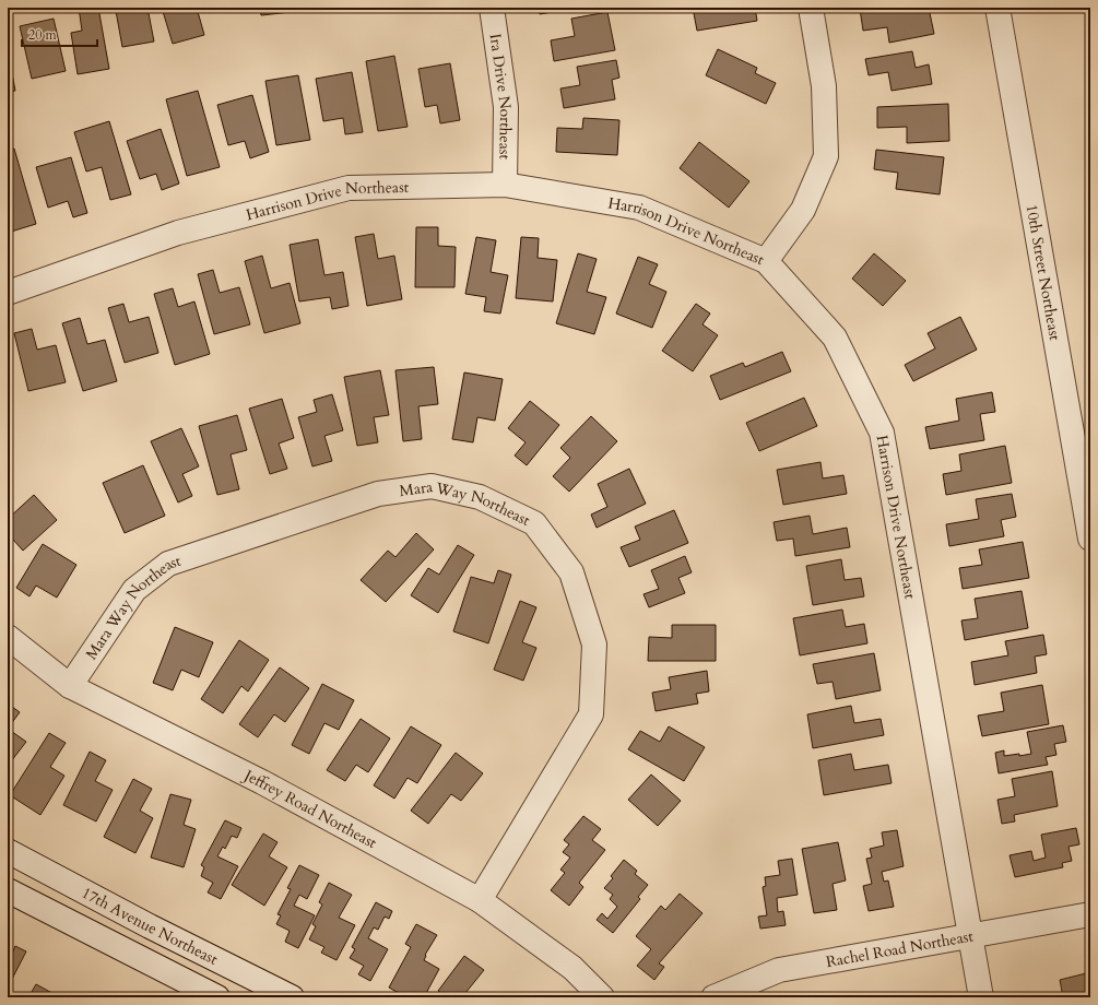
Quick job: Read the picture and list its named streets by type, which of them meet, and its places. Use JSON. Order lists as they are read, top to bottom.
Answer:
{
  "streets": {
    "street": [
      "Ira Drive Northeast",
      "Harrison Drive Northeast",
      "10th Street Northeast",
      "Mara Way Northeast",
      "Jeffrey Road Northeast",
      "17th Avenue Northeast",
      "Rachel Road Northeast"
    ]
  },
  "crossings": [
    ["Ira Drive Northeast", "Harrison Drive Northeast"],
    ["Harrison Drive Northeast", "Rachel Road Northeast"],
    ["Mara Way Northeast", "Jeffrey Road Northeast"]
  ],
  "scale_bar": "20 m"
}
